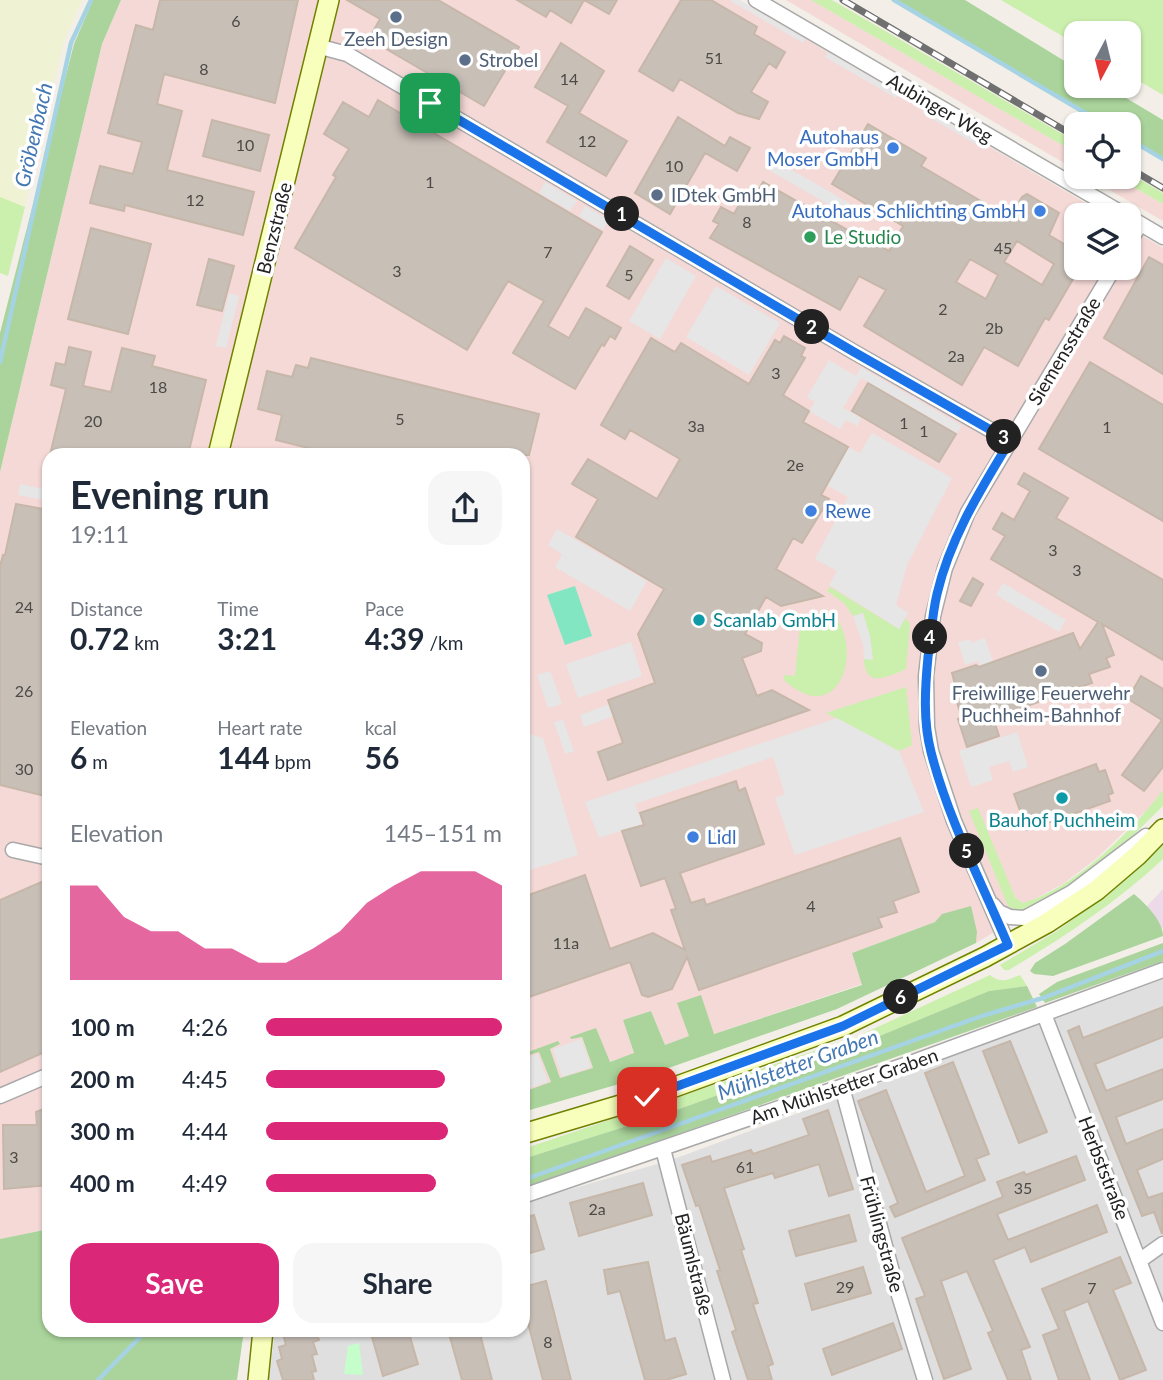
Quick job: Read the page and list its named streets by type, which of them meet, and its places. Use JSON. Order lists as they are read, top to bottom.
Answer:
{
  "streets": {
    "street": [
      "Aubinger Weg",
      "Benzstraße",
      "Siemensstraße",
      "Am Mühlstetter Graben",
      "Herbststraße",
      "Frühlingstraße",
      "Bäumlstraße"
    ]
  },
  "crossings": [
    ["Am Mühlstetter Graben", "Herbststraße"],
    ["Am Mühlstetter Graben", "Frühlingstraße"],
    ["Am Mühlstetter Graben", "Bäumlstraße"]
  ],
  "water": ["Gröbenbach", "Mühlstetter Graben"],
  "places": [
    "Zeeh Design",
    "Strobel",
    "Autohaus Moser GmbH",
    "IDtek GmbH",
    "Autohaus Schlichting GmbH",
    "Le Studio",
    "Rewe",
    "Scanlab GmbH",
    "Freiwillige Feuerwehr Puchheim-Bahnhof",
    "Bauhof Puchheim",
    "Lidl"
  ],
  "house_numbers": [
    "6",
    "51",
    "8",
    "14",
    "12",
    "10",
    "10",
    "1",
    "12",
    "8",
    "45",
    "7",
    "3",
    "5",
    "2",
    "2b",
    "2a",
    "3",
    "18",
    "5",
    "20",
    "1",
    "3a",
    "1",
    "1",
    "2e",
    "3",
    "3",
    "24",
    "26",
    "30",
    "4",
    "11a",
    "3",
    "61",
    "35",
    "2a",
    "29",
    "7",
    "8"
  ],
  "north": "bottom",
  "page": {
    "pins": [
      "1",
      "2",
      "3",
      "4",
      "5",
      "6"
    ],
    "heading": ["Evening run", "19:11"],
    "stats": [
      ["Distance", "0.72 km"],
      ["Time", "3:21"],
      ["Pace", "4:39 /km"],
      ["Elevation", "6 m"],
      ["Heart rate", "144 bpm"],
      ["kcal", "56"]
    ],
    "chart": ["Elevation", "145–151 m"],
    "list": [
      {
        "name": "100 m",
        "note": "4:26"
      },
      {
        "name": "200 m",
        "note": "4:45"
      },
      {
        "name": "300 m",
        "note": "4:44"
      },
      {
        "name": "400 m",
        "note": "4:49"
      }
    ],
    "buttons": ["Save", "Share"]
  }
}
